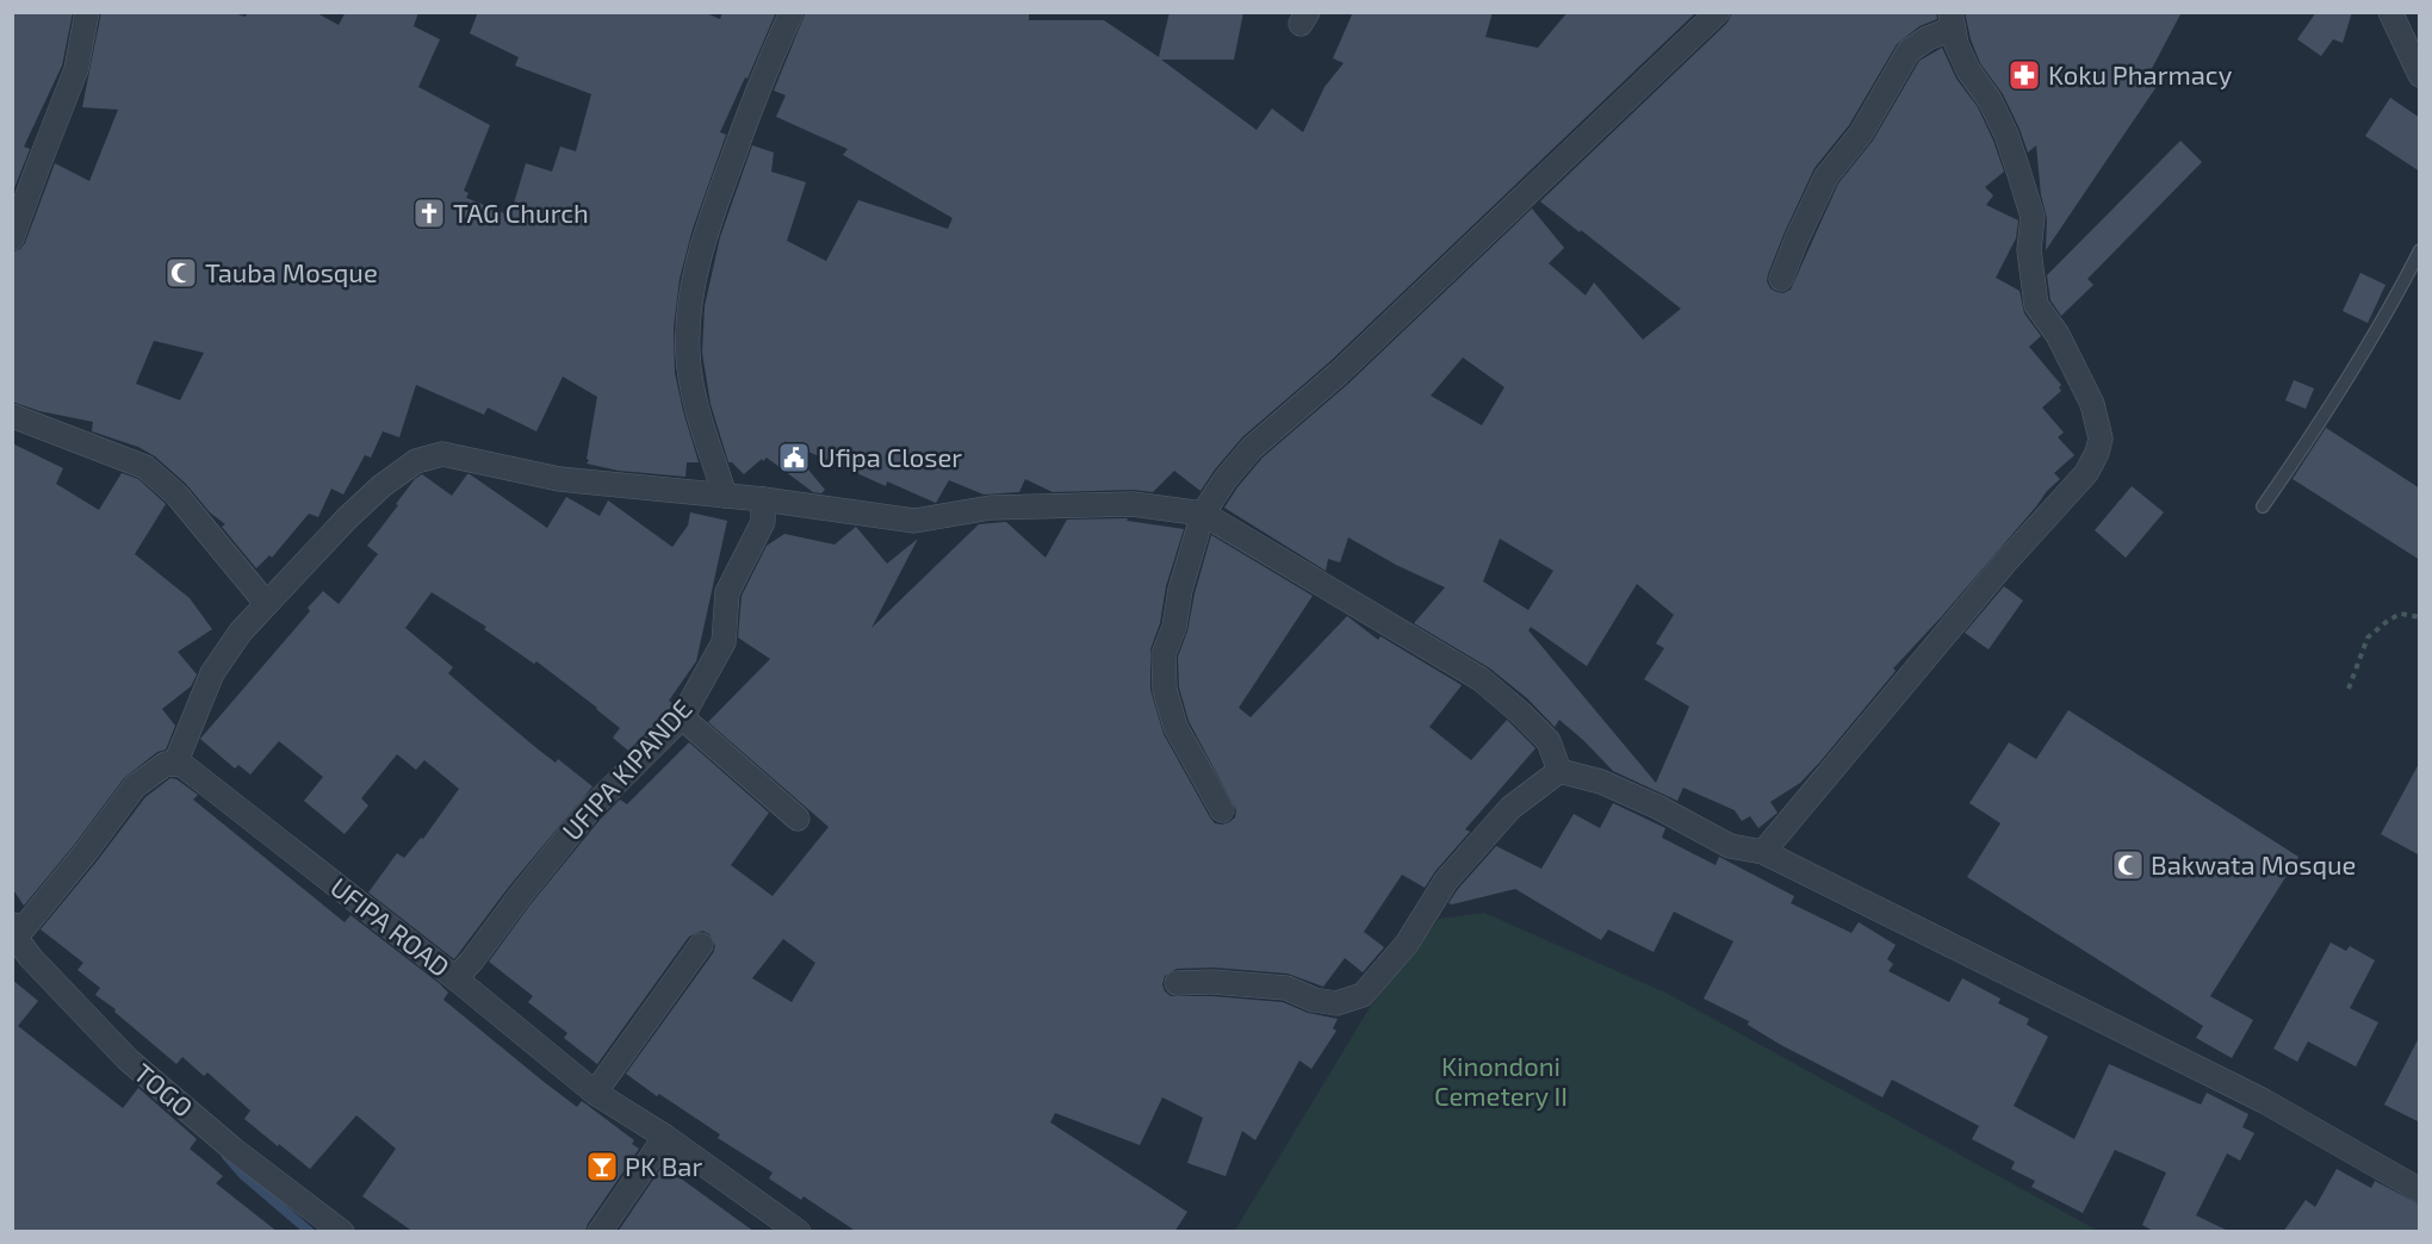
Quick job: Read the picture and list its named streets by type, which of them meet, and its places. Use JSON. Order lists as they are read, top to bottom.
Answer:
{
  "streets": {
    "street": ["UFIPA KIPANDE", "UFIPA ROAD", "TOGO"]
  },
  "crossings": [
    ["UFIPA KIPANDE", "UFIPA ROAD"]
  ],
  "parks": ["Kinondoni Cemetery II"],
  "places": {
    "pharmacy": ["Koku Pharmacy"],
    "church": ["TAG Church"],
    "mosque": ["Tauba Mosque", "Bakwata Mosque"],
    "public building": ["Ufipa Closer"],
    "bar": ["PK Bar"]
  }
}
